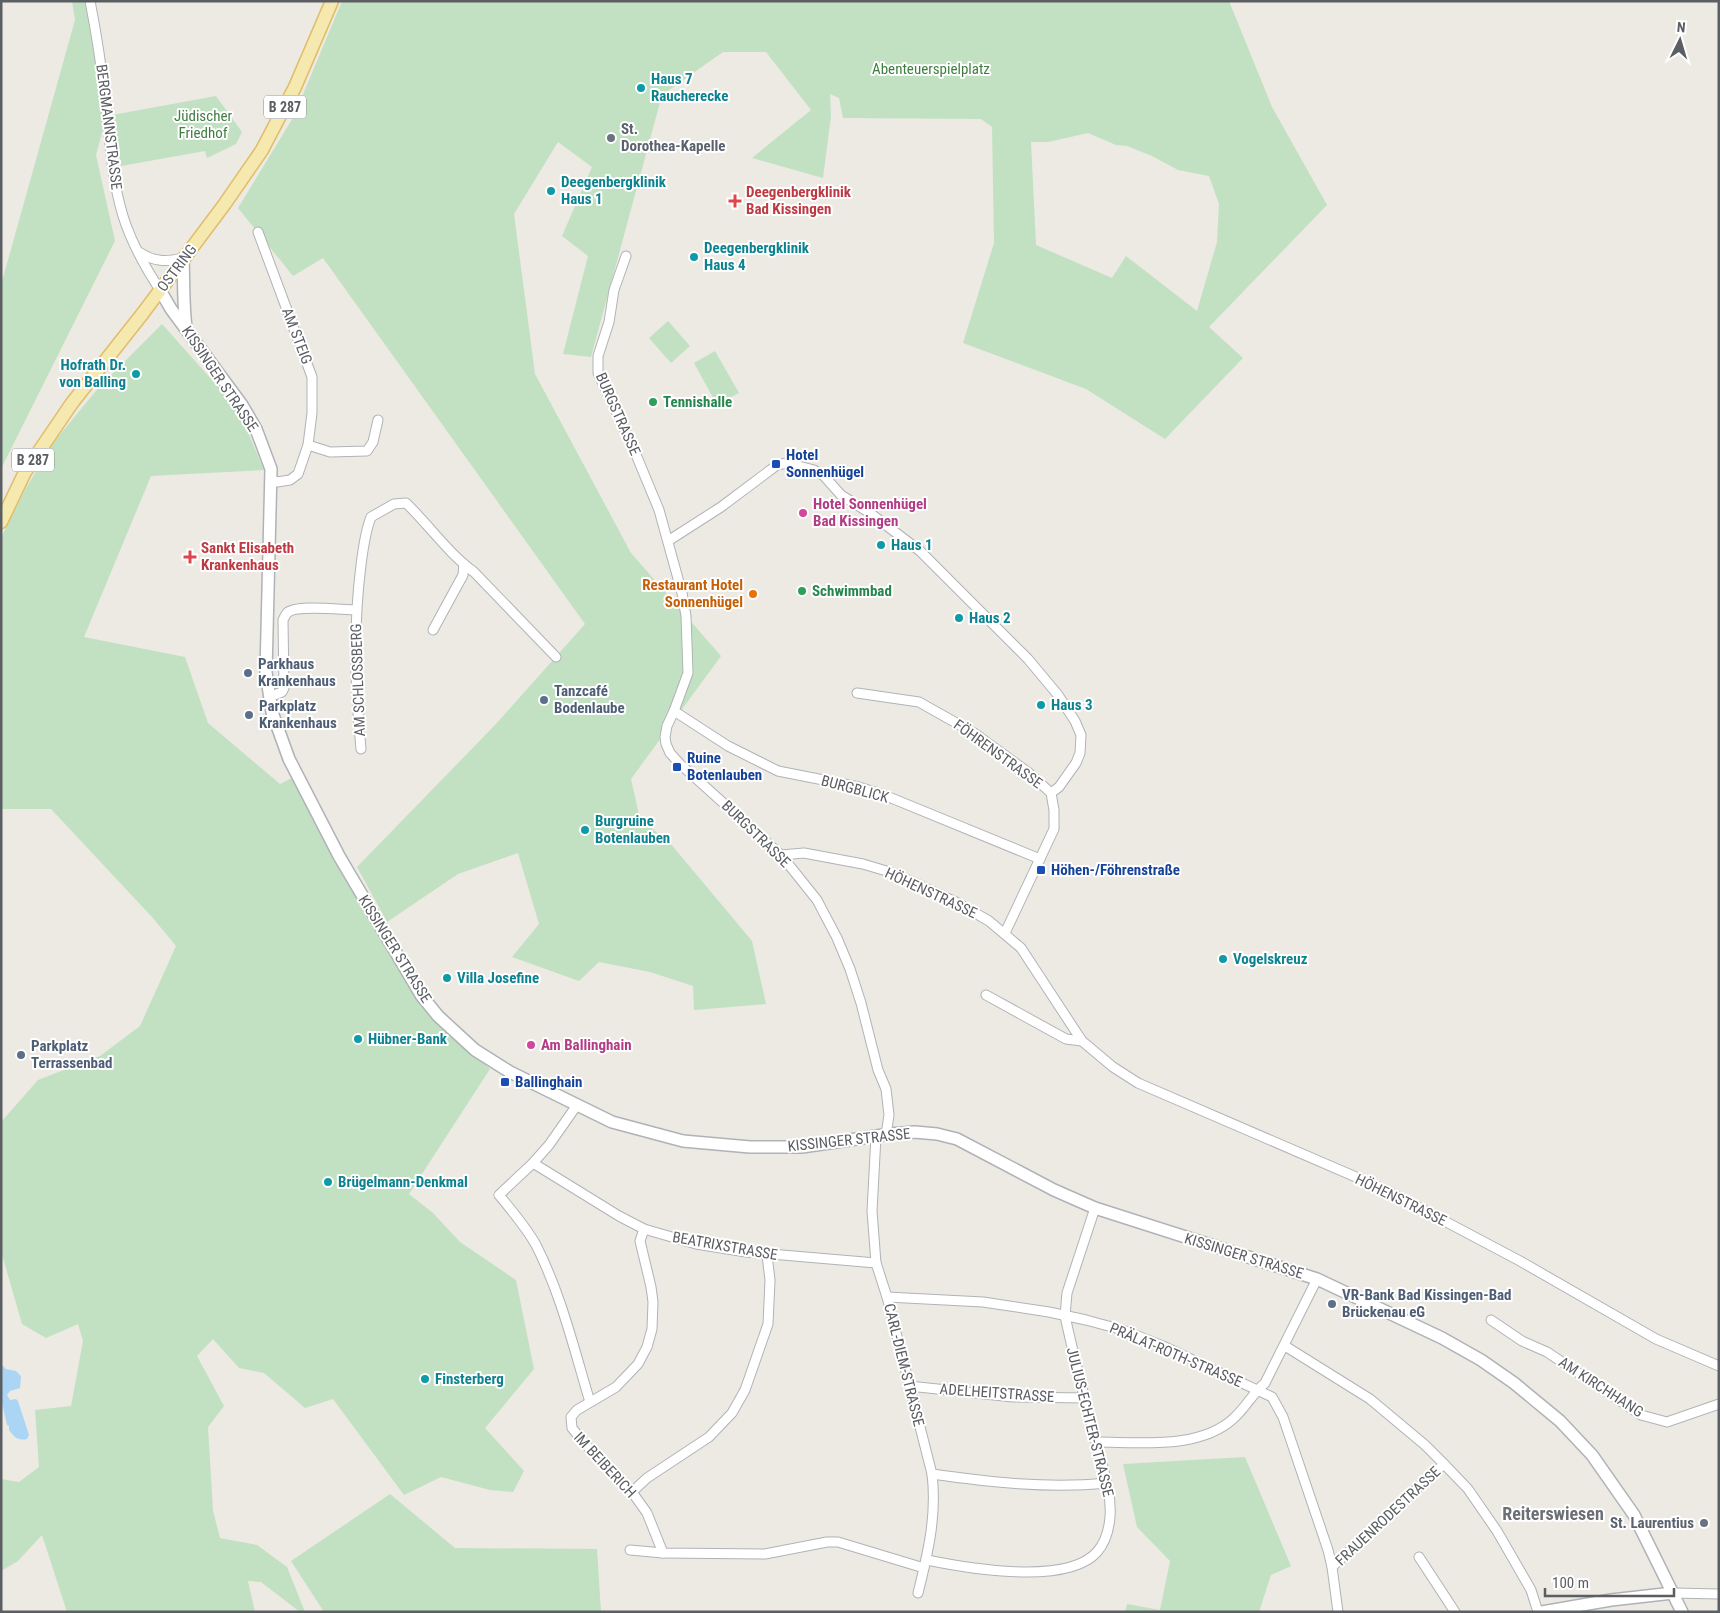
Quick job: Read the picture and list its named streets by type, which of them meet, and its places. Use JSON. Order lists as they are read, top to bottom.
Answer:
{
  "streets": {
    "main road": ["B 287", "OSTRING"],
    "street": [
      "BERGMANNSTRASSE",
      "AM STEIG",
      "KISSINGER STRASSE",
      "BURGSTRASSE",
      "AM SCHLOSSBERG",
      "FÖHRENSTRASSE",
      "BURGBLICK",
      "HÖHENSTRASSE",
      "BEATRIXSTRASSE",
      "PRÄLAT-ROTH-STRASSE",
      "CARL-DIEM-STRASSE",
      "AM KIRCHHANG",
      "ADELHEITSTRASSE",
      "JULIUS-ECHTER-STRASSE",
      "IM BEIBERICH",
      "FRAUENRODESTRASSE"
    ]
  },
  "crossings": [
    ["BERGMANNSTRASSE", "OSTRING"],
    ["BERGMANNSTRASSE", "KISSINGER STRASSE"],
    ["OSTRING", "KISSINGER STRASSE"],
    ["AM STEIG", "KISSINGER STRASSE"],
    ["KISSINGER STRASSE", "BURGSTRASSE"],
    ["KISSINGER STRASSE", "AM SCHLOSSBERG"],
    ["KISSINGER STRASSE", "CARL-DIEM-STRASSE"],
    ["KISSINGER STRASSE", "JULIUS-ECHTER-STRASSE"],
    ["BURGSTRASSE", "BURGBLICK"],
    ["BURGSTRASSE", "HÖHENSTRASSE"],
    ["BURGSTRASSE", "CARL-DIEM-STRASSE"],
    ["FÖHRENSTRASSE", "BURGBLICK"],
    ["FÖHRENSTRASSE", "HÖHENSTRASSE"],
    ["BEATRIXSTRASSE", "CARL-DIEM-STRASSE"],
    ["BEATRIXSTRASSE", "IM BEIBERICH"],
    ["PRÄLAT-ROTH-STRASSE", "CARL-DIEM-STRASSE"],
    ["PRÄLAT-ROTH-STRASSE", "JULIUS-ECHTER-STRASSE"],
    ["PRÄLAT-ROTH-STRASSE", "FRAUENRODESTRASSE"],
    ["CARL-DIEM-STRASSE", "ADELHEITSTRASSE"],
    ["CARL-DIEM-STRASSE", "JULIUS-ECHTER-STRASSE"],
    ["ADELHEITSTRASSE", "JULIUS-ECHTER-STRASSE"],
    ["JULIUS-ECHTER-STRASSE", "IM BEIBERICH"]
  ],
  "districts": ["Reiterswiesen"],
  "parks": ["Abenteuerspielplatz", "Jüdischer Friedhof"],
  "places": {
    "other": [
      "Haus 7 Raucherecke",
      "St. Dorothea-Kapelle",
      "Deegenbergklinik Haus 1",
      "Deegenbergklinik Haus 4",
      "Hofrath Dr. von Balling",
      "Tennishalle",
      "Hotel Sonnenhügel Bad Kissingen",
      "Haus 1",
      "Schwimmbad",
      "Restaurant Hotel Sonnenhügel",
      "Haus 2",
      "Parkhaus Krankenhaus",
      "Tanzcafé Bodenlaube",
      "Haus 3",
      "Parkplatz Krankenhaus",
      "Burgruine Botenlauben",
      "Vogelskreuz",
      "Villa Josefine",
      "Hübner-Bank",
      "Am Ballinghain",
      "Parkplatz Terrassenbad",
      "Brügelmann-Denkmal",
      "VR-Bank Bad Kissingen-Bad Brückenau eG",
      "Finsterberg",
      "St. Laurentius"
    ],
    "health": ["Deegenbergklinik Bad Kissingen", "Sankt Elisabeth Krankenhaus"],
    "transit": [
      "Hotel Sonnenhügel",
      "Ruine Botenlauben",
      "Höhen-/Föhrenstraße",
      "Ballinghain"
    ]
  },
  "scale_bar": "100 m",
  "north": "top"
}
